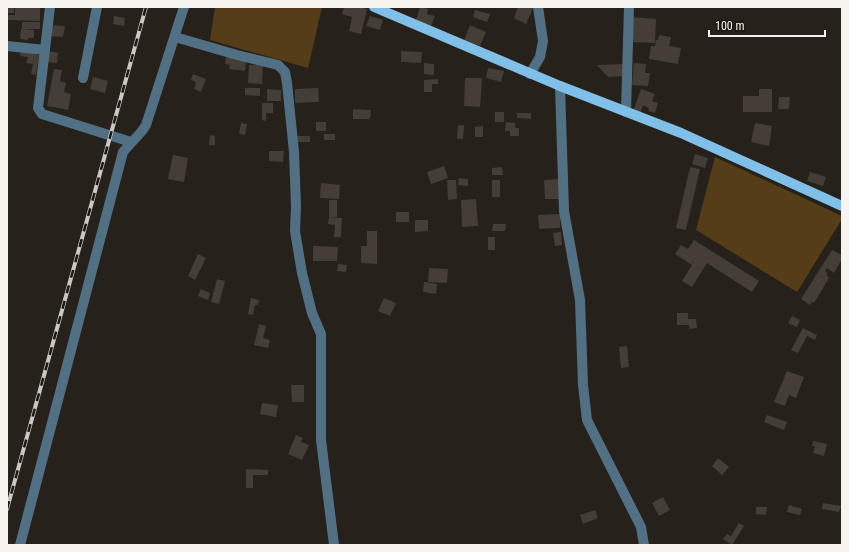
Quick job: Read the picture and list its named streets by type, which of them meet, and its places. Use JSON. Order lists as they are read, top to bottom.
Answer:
{
  "scale_bar": "100 m"
}
